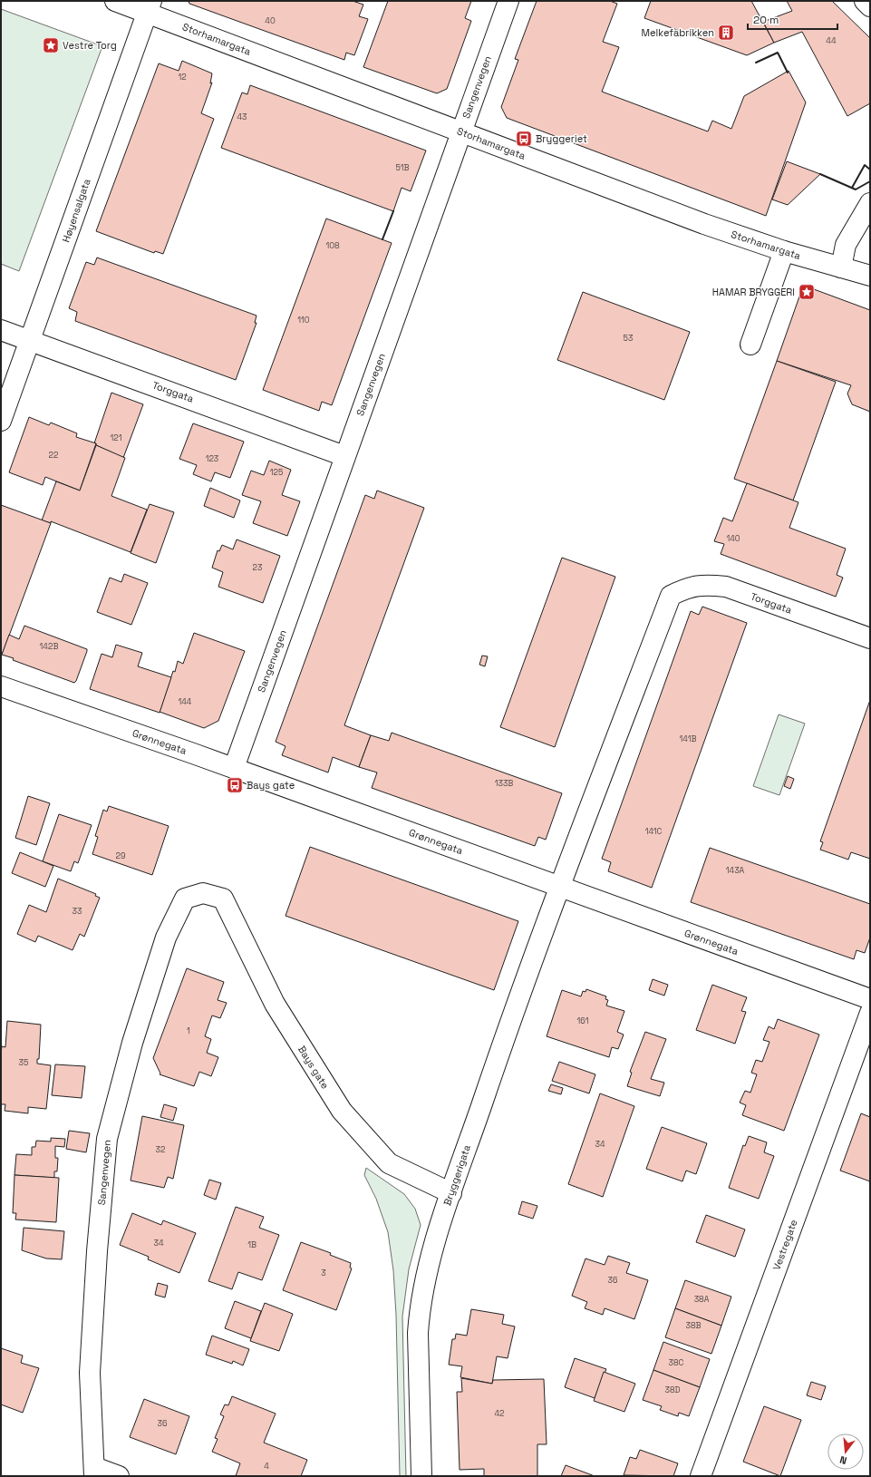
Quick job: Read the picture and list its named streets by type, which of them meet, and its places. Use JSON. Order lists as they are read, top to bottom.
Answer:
{
  "streets": {
    "street": [
      "Storhamargata",
      "Sangenvegen",
      "Høyensalgata",
      "Torggata",
      "Grønnegata",
      "Bays gate",
      "Bryggerigata",
      "Vestregate"
    ]
  },
  "crossings": [
    ["Storhamargata", "Sangenvegen"],
    ["Storhamargata", "Høyensalgata"],
    ["Sangenvegen", "Torggata"],
    ["Sangenvegen", "Grønnegata"],
    ["Sangenvegen", "Bays gate"],
    ["Høyensalgata", "Torggata"],
    ["Torggata", "Bryggerigata"],
    ["Grønnegata", "Bryggerigata"],
    ["Bays gate", "Bryggerigata"]
  ],
  "places": {
    "building": ["Melkefabrikken"],
    "place": ["Vestre Torg", "HAMAR BRYGGERI"],
    "bus stop": ["Bryggeriet", "Bays gate"]
  },
  "house_numbers": [
    "40",
    "44",
    "12",
    "43",
    "51B",
    "108",
    "110",
    "53",
    "121",
    "22",
    "123",
    "125",
    "140",
    "23",
    "142B",
    "144",
    "141B",
    "133B",
    "141C",
    "29",
    "143A",
    "33",
    "161",
    "1",
    "35",
    "34",
    "32",
    "34",
    "1B",
    "3",
    "36",
    "38A",
    "38B",
    "38C",
    "38D",
    "42",
    "36",
    "4"
  ],
  "scale_bar": "20 m",
  "north": "bottom"
}
